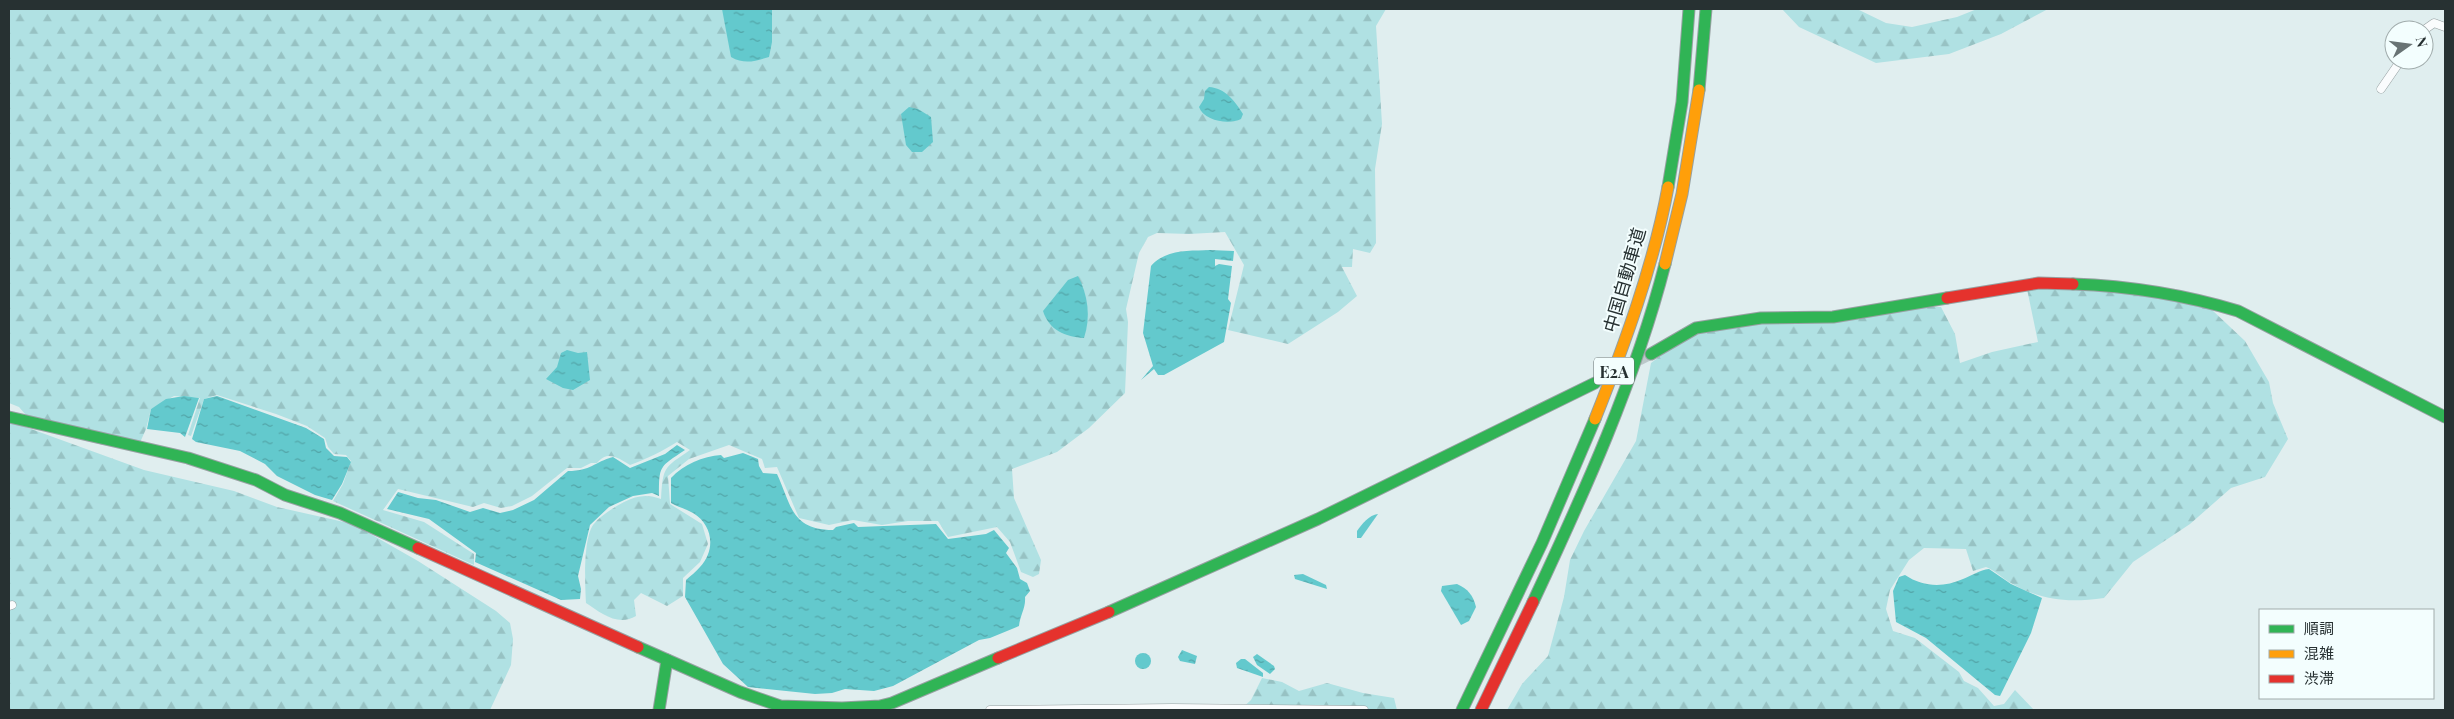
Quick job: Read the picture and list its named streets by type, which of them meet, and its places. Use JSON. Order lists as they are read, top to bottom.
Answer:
{
  "streets": {
    "main road": ["中国自動車道", "E2A"]
  },
  "legend": ["順調", "混雑", "渋滞"],
  "north": "right"
}
